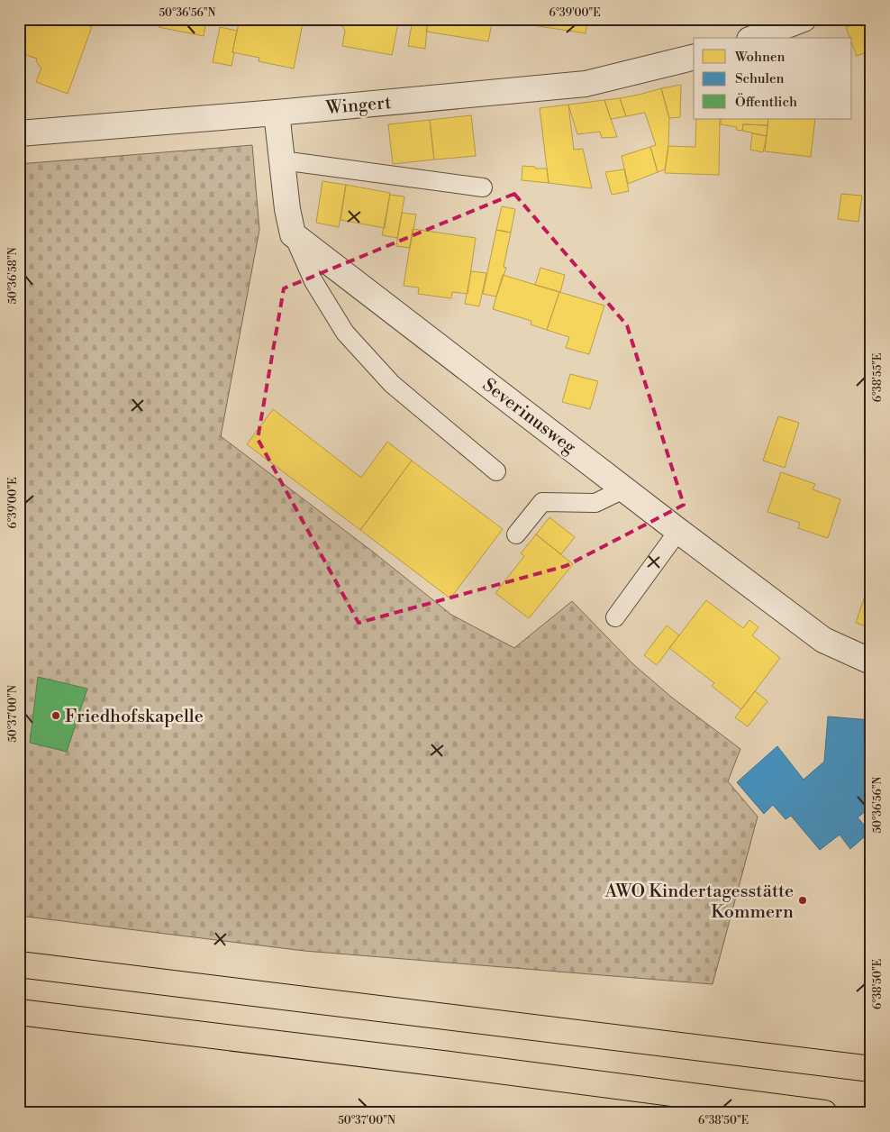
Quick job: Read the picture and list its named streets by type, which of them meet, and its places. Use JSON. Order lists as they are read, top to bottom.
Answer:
{
  "streets": {
    "street": ["Wingert", "Severinusweg"]
  },
  "places": ["Friedhofskapelle", "AWO Kindertagesstätte Kommern"],
  "legend": ["Wohnen", "Schulen", "Öffentlich"],
  "coordinates": [
    "50°36'56\"N",
    "6°39'00\"E",
    "50°36'58\"N",
    "6°38'55\"E",
    "50°37'00\"N",
    "6°38'50\"E"
  ]
}
